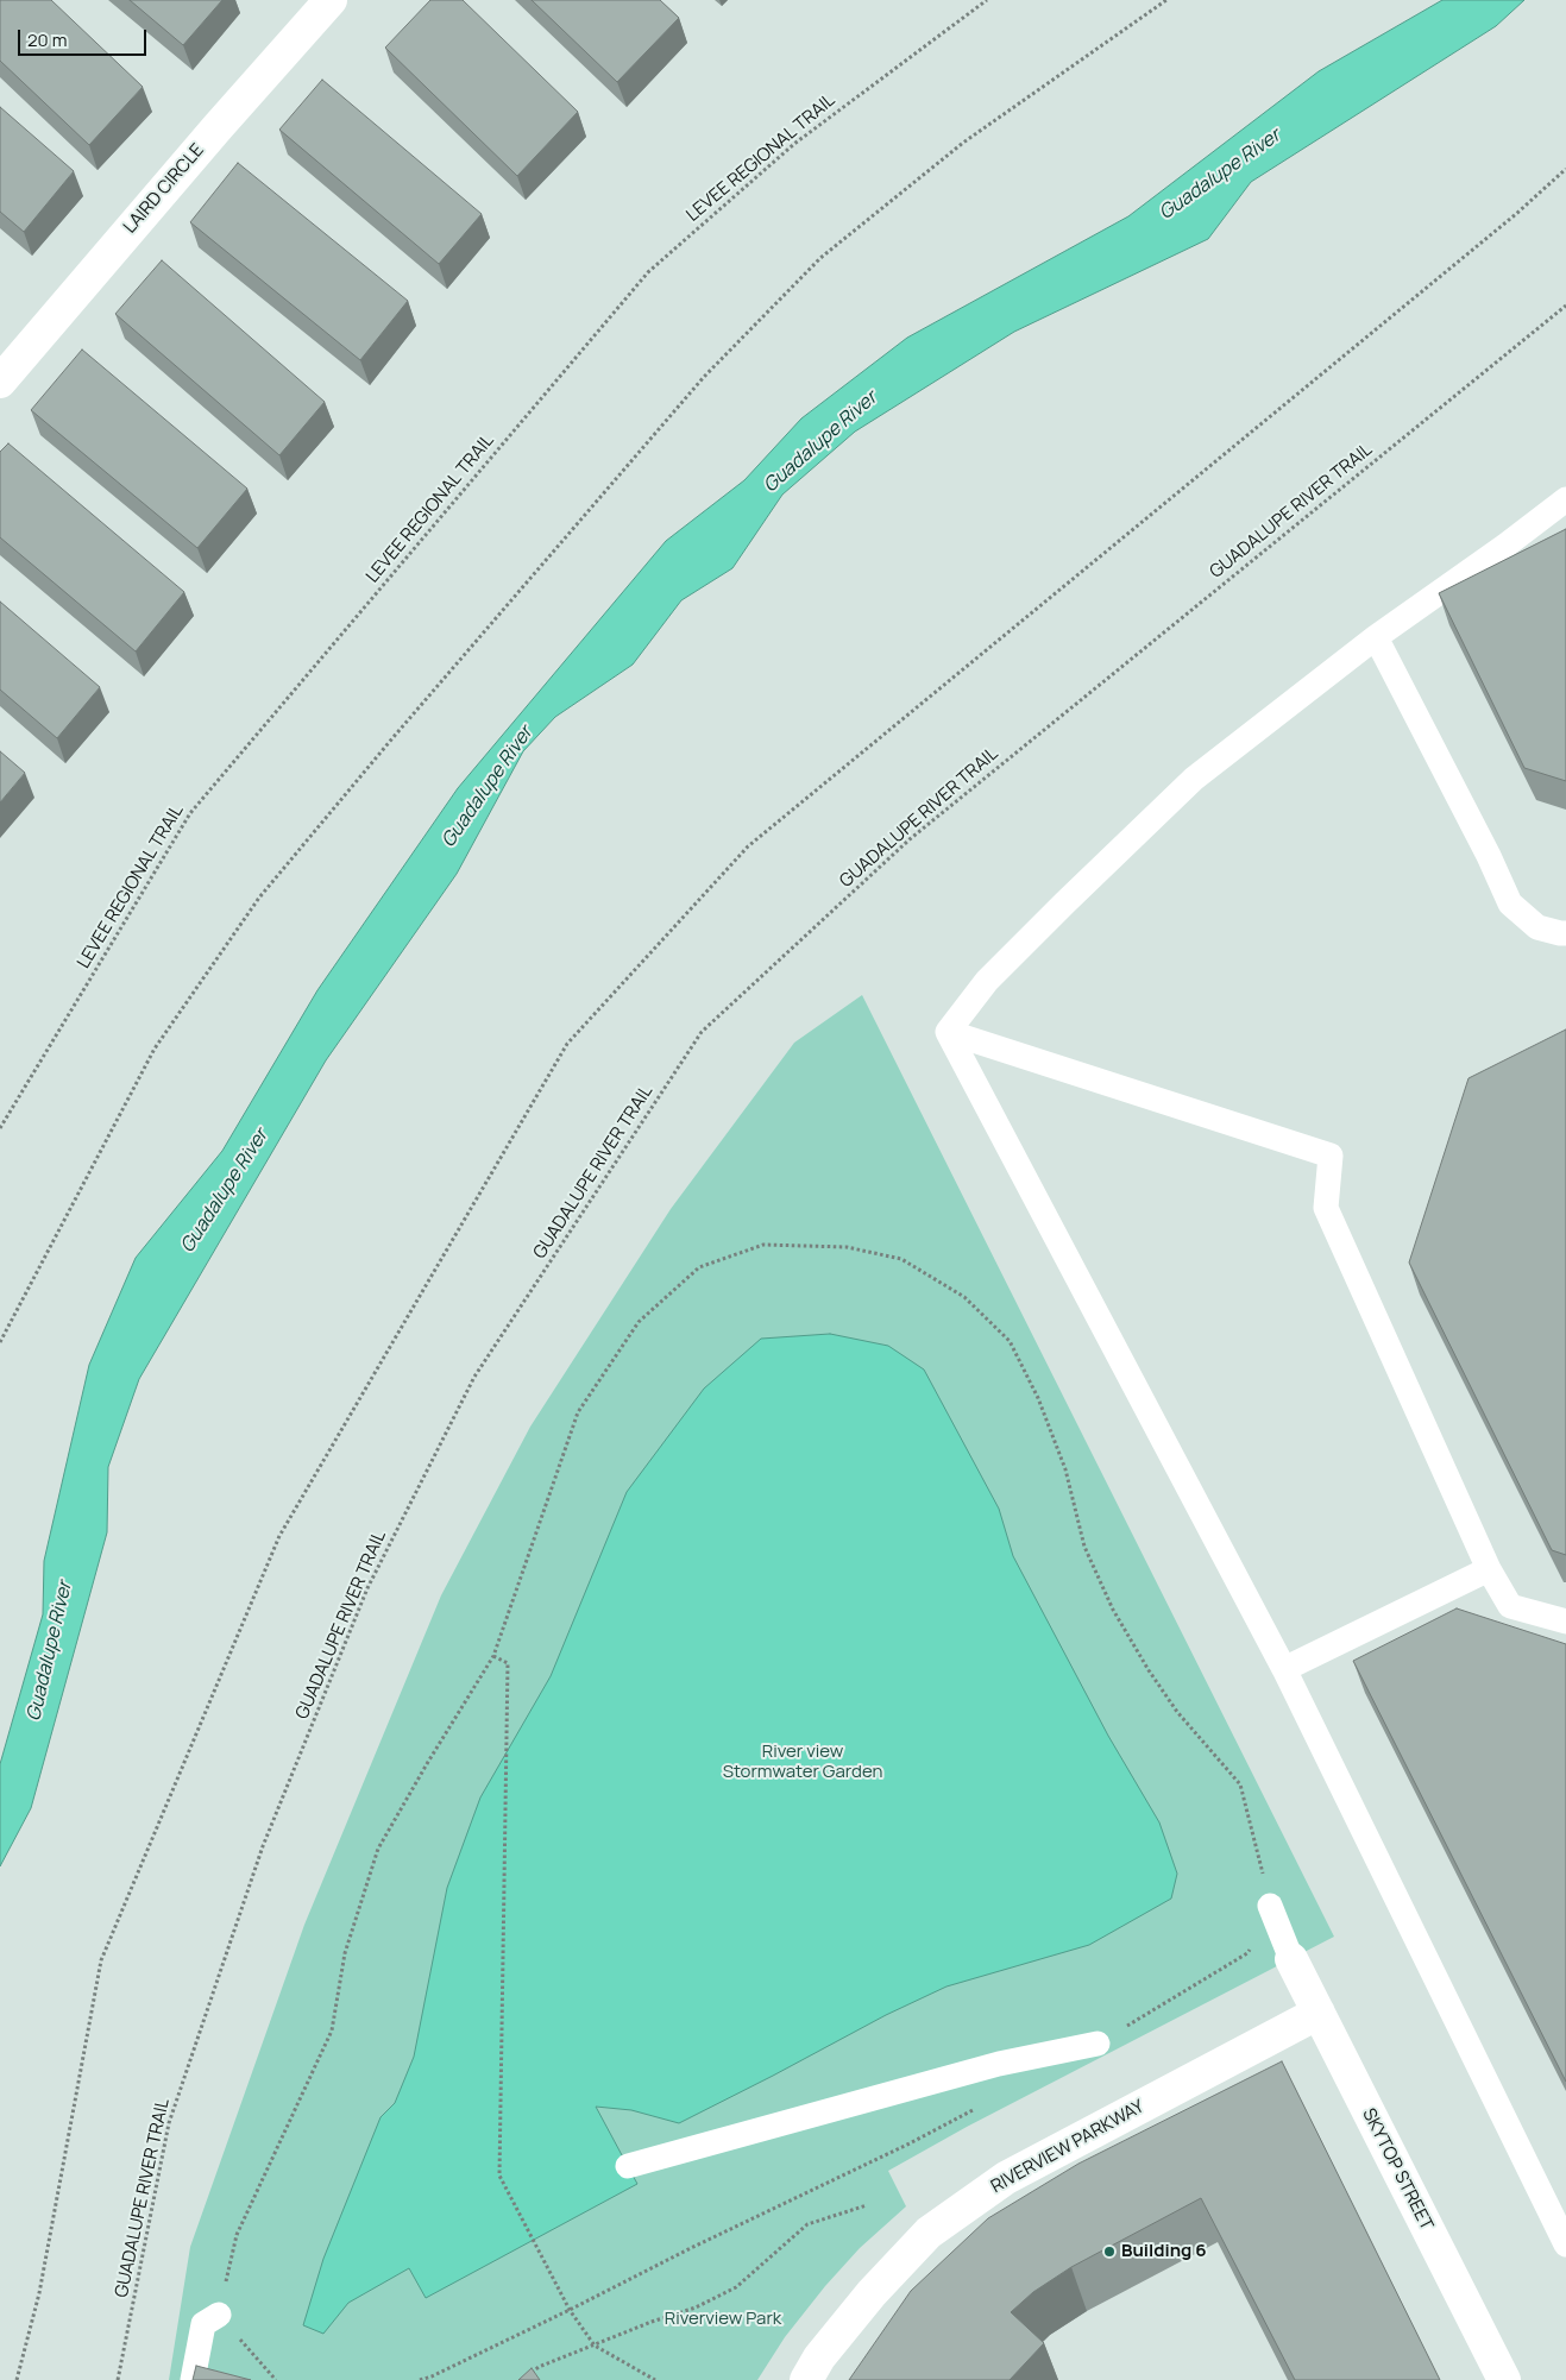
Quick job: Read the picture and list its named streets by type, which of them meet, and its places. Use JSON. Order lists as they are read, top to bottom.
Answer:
{
  "streets": {
    "street": ["LAIRD CIRCLE", "RIVERVIEW PARKWAY", "SKYTOP STREET"],
    "path": ["LEVEE REGIONAL TRAIL", "GUADALUPE RIVER TRAIL"]
  },
  "crossings": [
    ["RIVERVIEW PARKWAY", "SKYTOP STREET"]
  ],
  "water": ["Guadalupe River"],
  "parks": ["River view Stormwater Garden", "Riverview Park"],
  "places": ["Building 6"],
  "scale_bar": "20 m"
}
